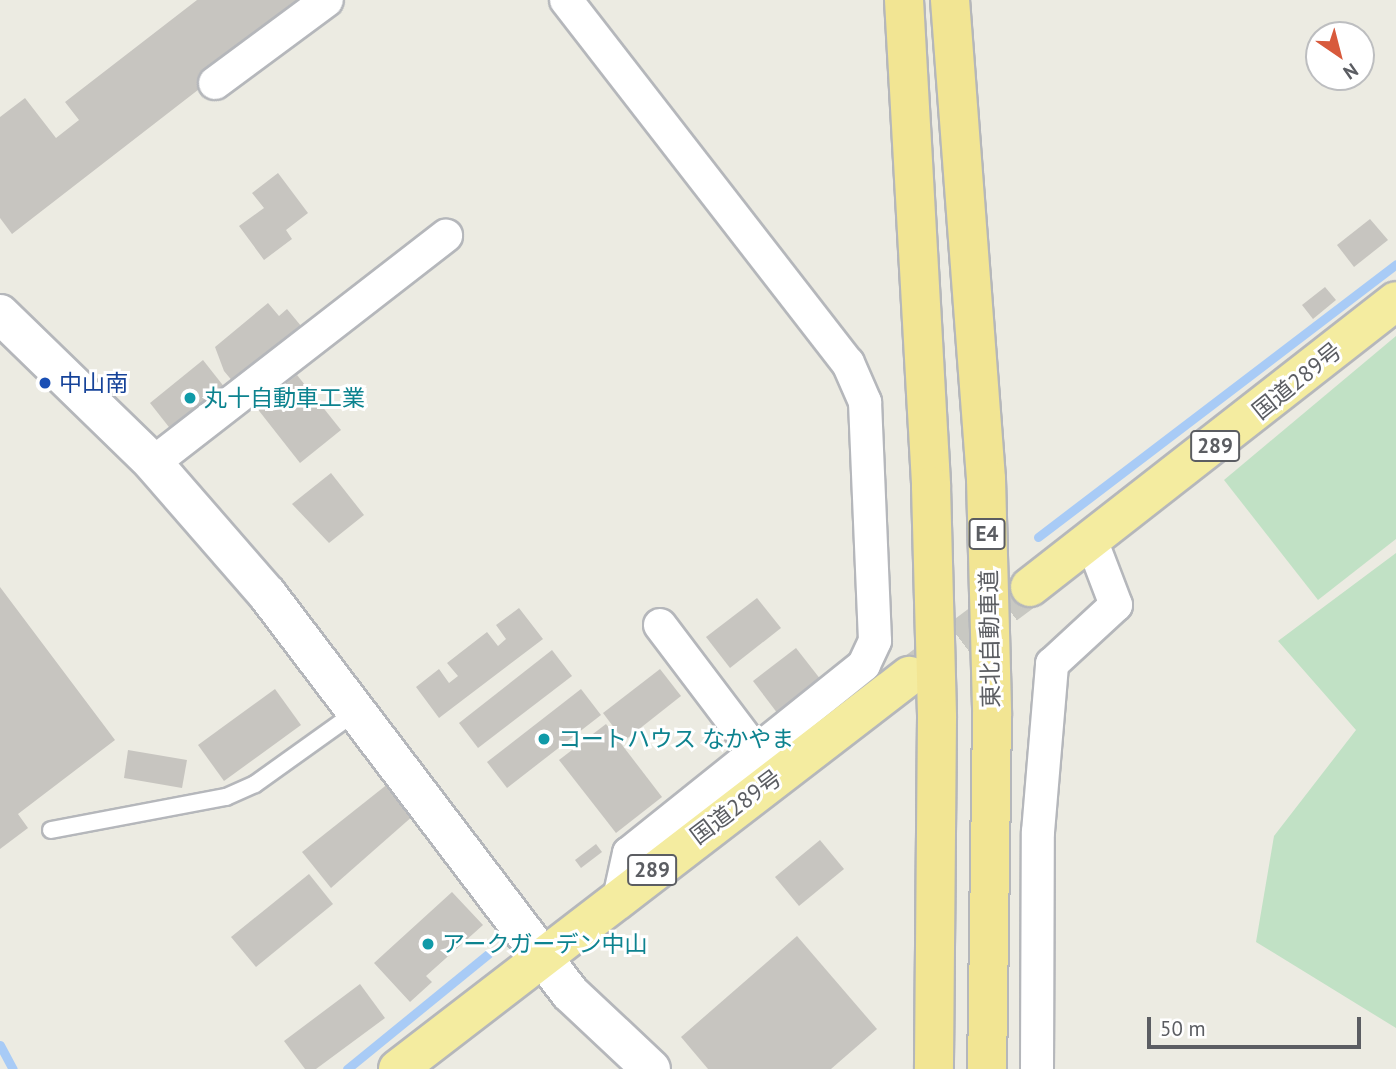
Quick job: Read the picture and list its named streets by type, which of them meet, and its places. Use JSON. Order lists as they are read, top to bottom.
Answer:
{
  "streets": {
    "highway": [
      "国道289号",
      "289",
      "E4",
      "東北自動車道"
    ]
  },
  "places": [
    "中山南",
    "丸十自動車工業",
    "コートハウス なかやま",
    "アークガーデン中山"
  ],
  "scale_bar": "50 m",
  "north": "bottom right"
}
